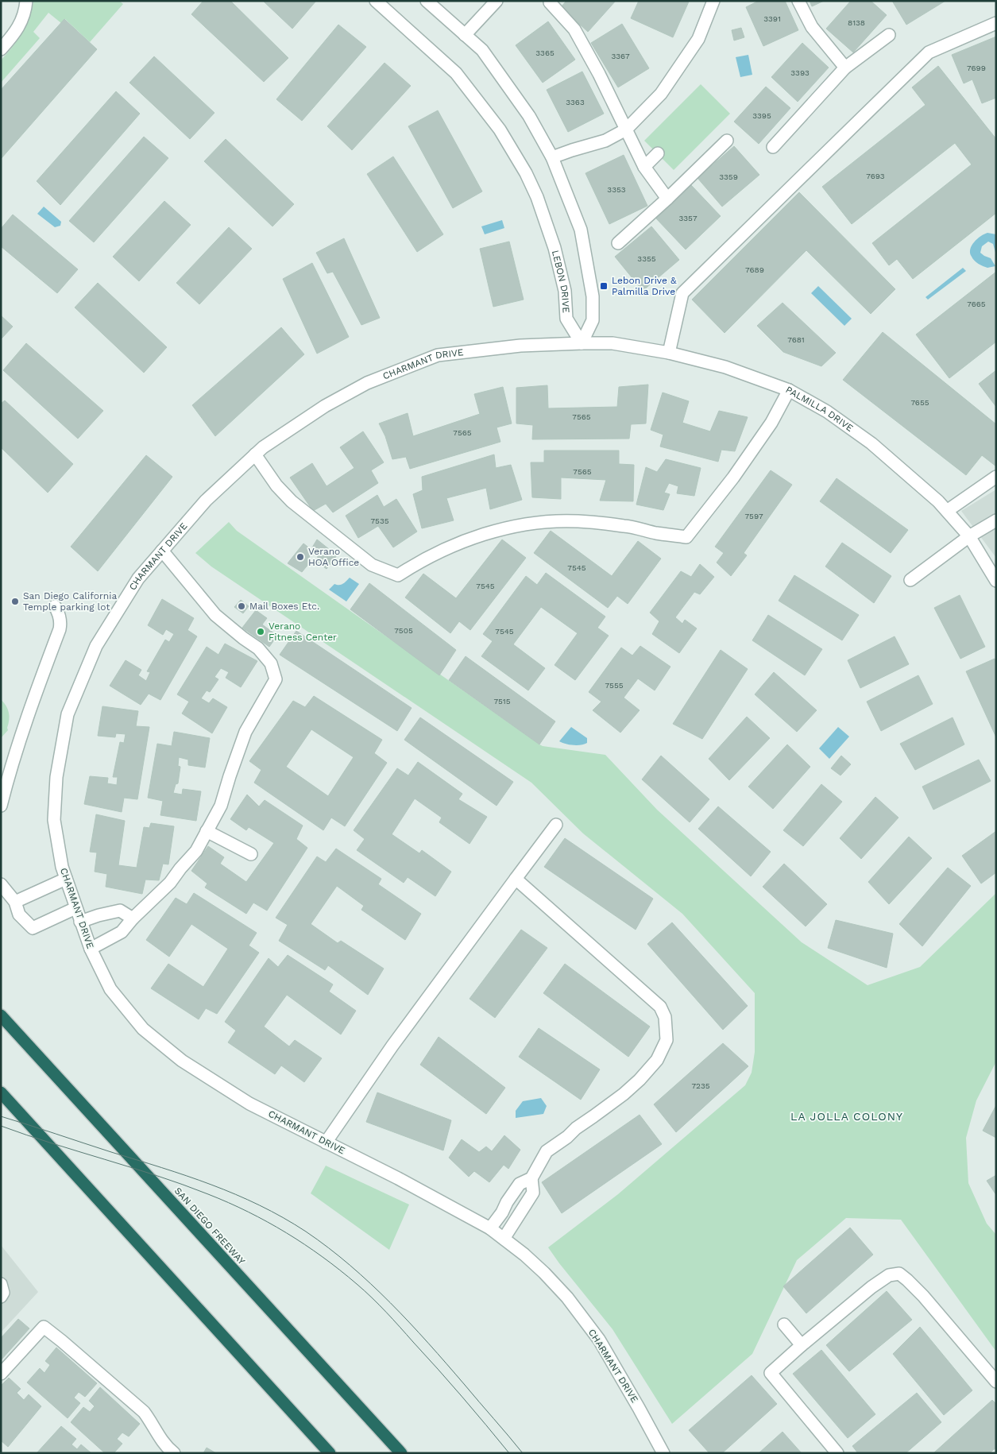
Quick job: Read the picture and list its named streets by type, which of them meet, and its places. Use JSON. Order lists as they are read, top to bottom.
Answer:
{
  "streets": {
    "highway": ["SAN DIEGO FREEWAY"],
    "street": ["LEBON DRIVE", "CHARMANT DRIVE", "PALMILLA DRIVE"]
  },
  "crossings": [
    ["LEBON DRIVE", "CHARMANT DRIVE"],
    ["LEBON DRIVE", "PALMILLA DRIVE"],
    ["CHARMANT DRIVE", "PALMILLA DRIVE"]
  ],
  "districts": ["LA JOLLA COLONY"],
  "places": {
    "transit": ["Lebon Drive & Palmilla Drive"],
    "other": [
      "Verano HOA Office",
      "San Diego California Temple parking lot",
      "Mail Boxes Etc.",
      "Verano Fitness Center"
    ]
  },
  "house_numbers": [
    "3391",
    "8138",
    "3365",
    "3367",
    "7699",
    "3393",
    "3363",
    "3395",
    "7693",
    "3359",
    "3353",
    "3357",
    "3355",
    "7689",
    "7665",
    "7681",
    "7655",
    "7565",
    "7565",
    "7565",
    "7597",
    "7535",
    "7545",
    "7545",
    "7505",
    "7545",
    "7555",
    "7515",
    "7235"
  ]
}
